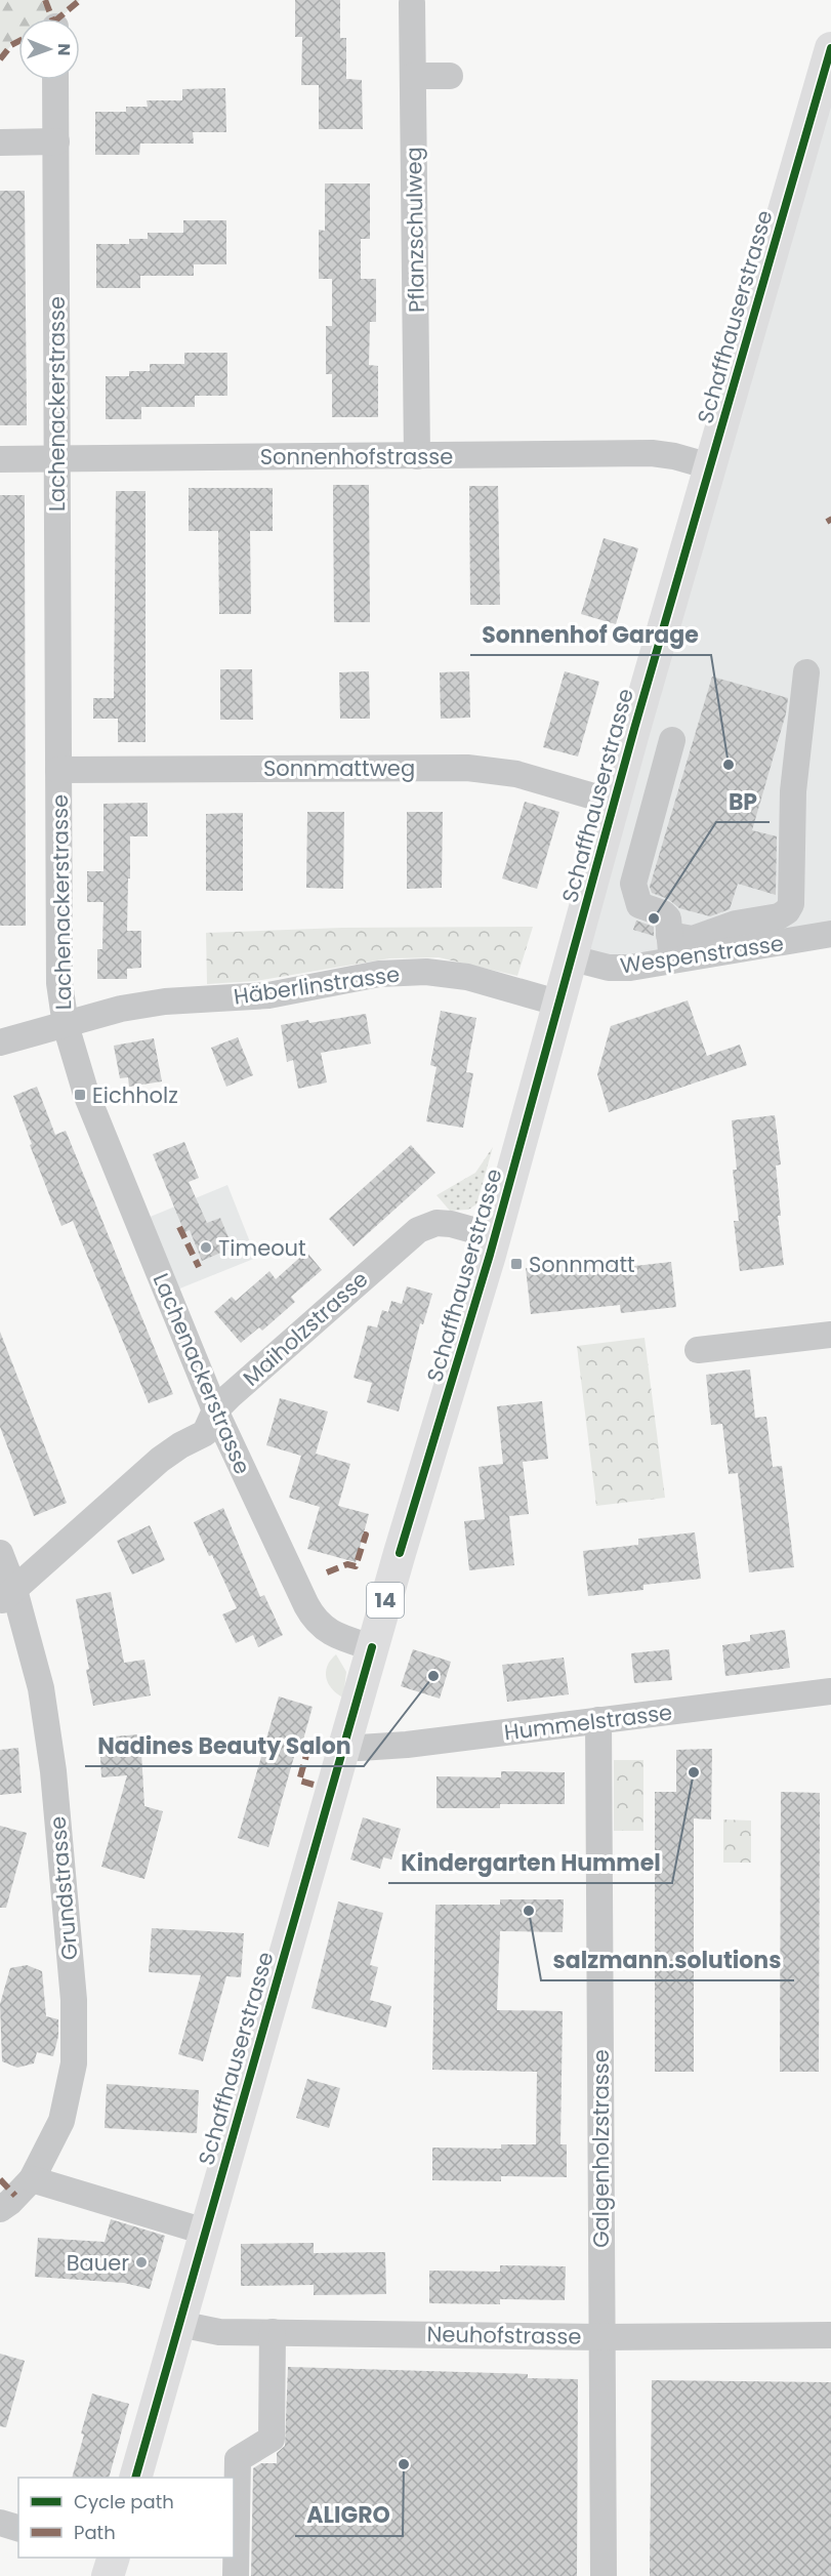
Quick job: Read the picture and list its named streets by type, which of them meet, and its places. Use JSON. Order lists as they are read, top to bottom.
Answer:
{
  "streets": {
    "main road": ["Schaffhauserstrasse", "14"],
    "street": [
      "Pflanzschulweg",
      "Lachenackerstrasse",
      "Sonnenhofstrasse",
      "Sonnmattweg",
      "Wespenstrasse",
      "Häberlinstrasse",
      "Maiholzstrasse",
      "Hummelstrasse",
      "Grundstrasse",
      "Galgenholzstrasse",
      "Neuhofstrasse"
    ]
  },
  "crossings": [
    ["Pflanzschulweg", "Sonnenhofstrasse"],
    ["Schaffhauserstrasse", "Lachenackerstrasse"],
    ["Schaffhauserstrasse", "Sonnenhofstrasse"],
    ["Schaffhauserstrasse", "Sonnmattweg"],
    ["Schaffhauserstrasse", "Wespenstrasse"],
    ["Schaffhauserstrasse", "Häberlinstrasse"],
    ["Schaffhauserstrasse", "Maiholzstrasse"],
    ["Schaffhauserstrasse", "Hummelstrasse"],
    ["Schaffhauserstrasse", "Neuhofstrasse"],
    ["Lachenackerstrasse", "Sonnenhofstrasse"],
    ["Lachenackerstrasse", "Sonnmattweg"],
    ["Lachenackerstrasse", "Häberlinstrasse"],
    ["Lachenackerstrasse", "Maiholzstrasse"],
    ["Maiholzstrasse", "Grundstrasse"],
    ["Hummelstrasse", "Galgenholzstrasse"],
    ["Galgenholzstrasse", "Neuhofstrasse"]
  ],
  "places": {
    "other": [
      "Sonnenhof Garage",
      "BP",
      "Timeout",
      "Nadines Beauty Salon",
      "Kindergarten Hummel",
      "salzmann.solutions",
      "Bauer",
      "ALIGRO"
    ],
    "transit": ["Eichholz", "Sonnmatt"]
  },
  "legend": ["Cycle path", "Path"],
  "north": "right"
}
